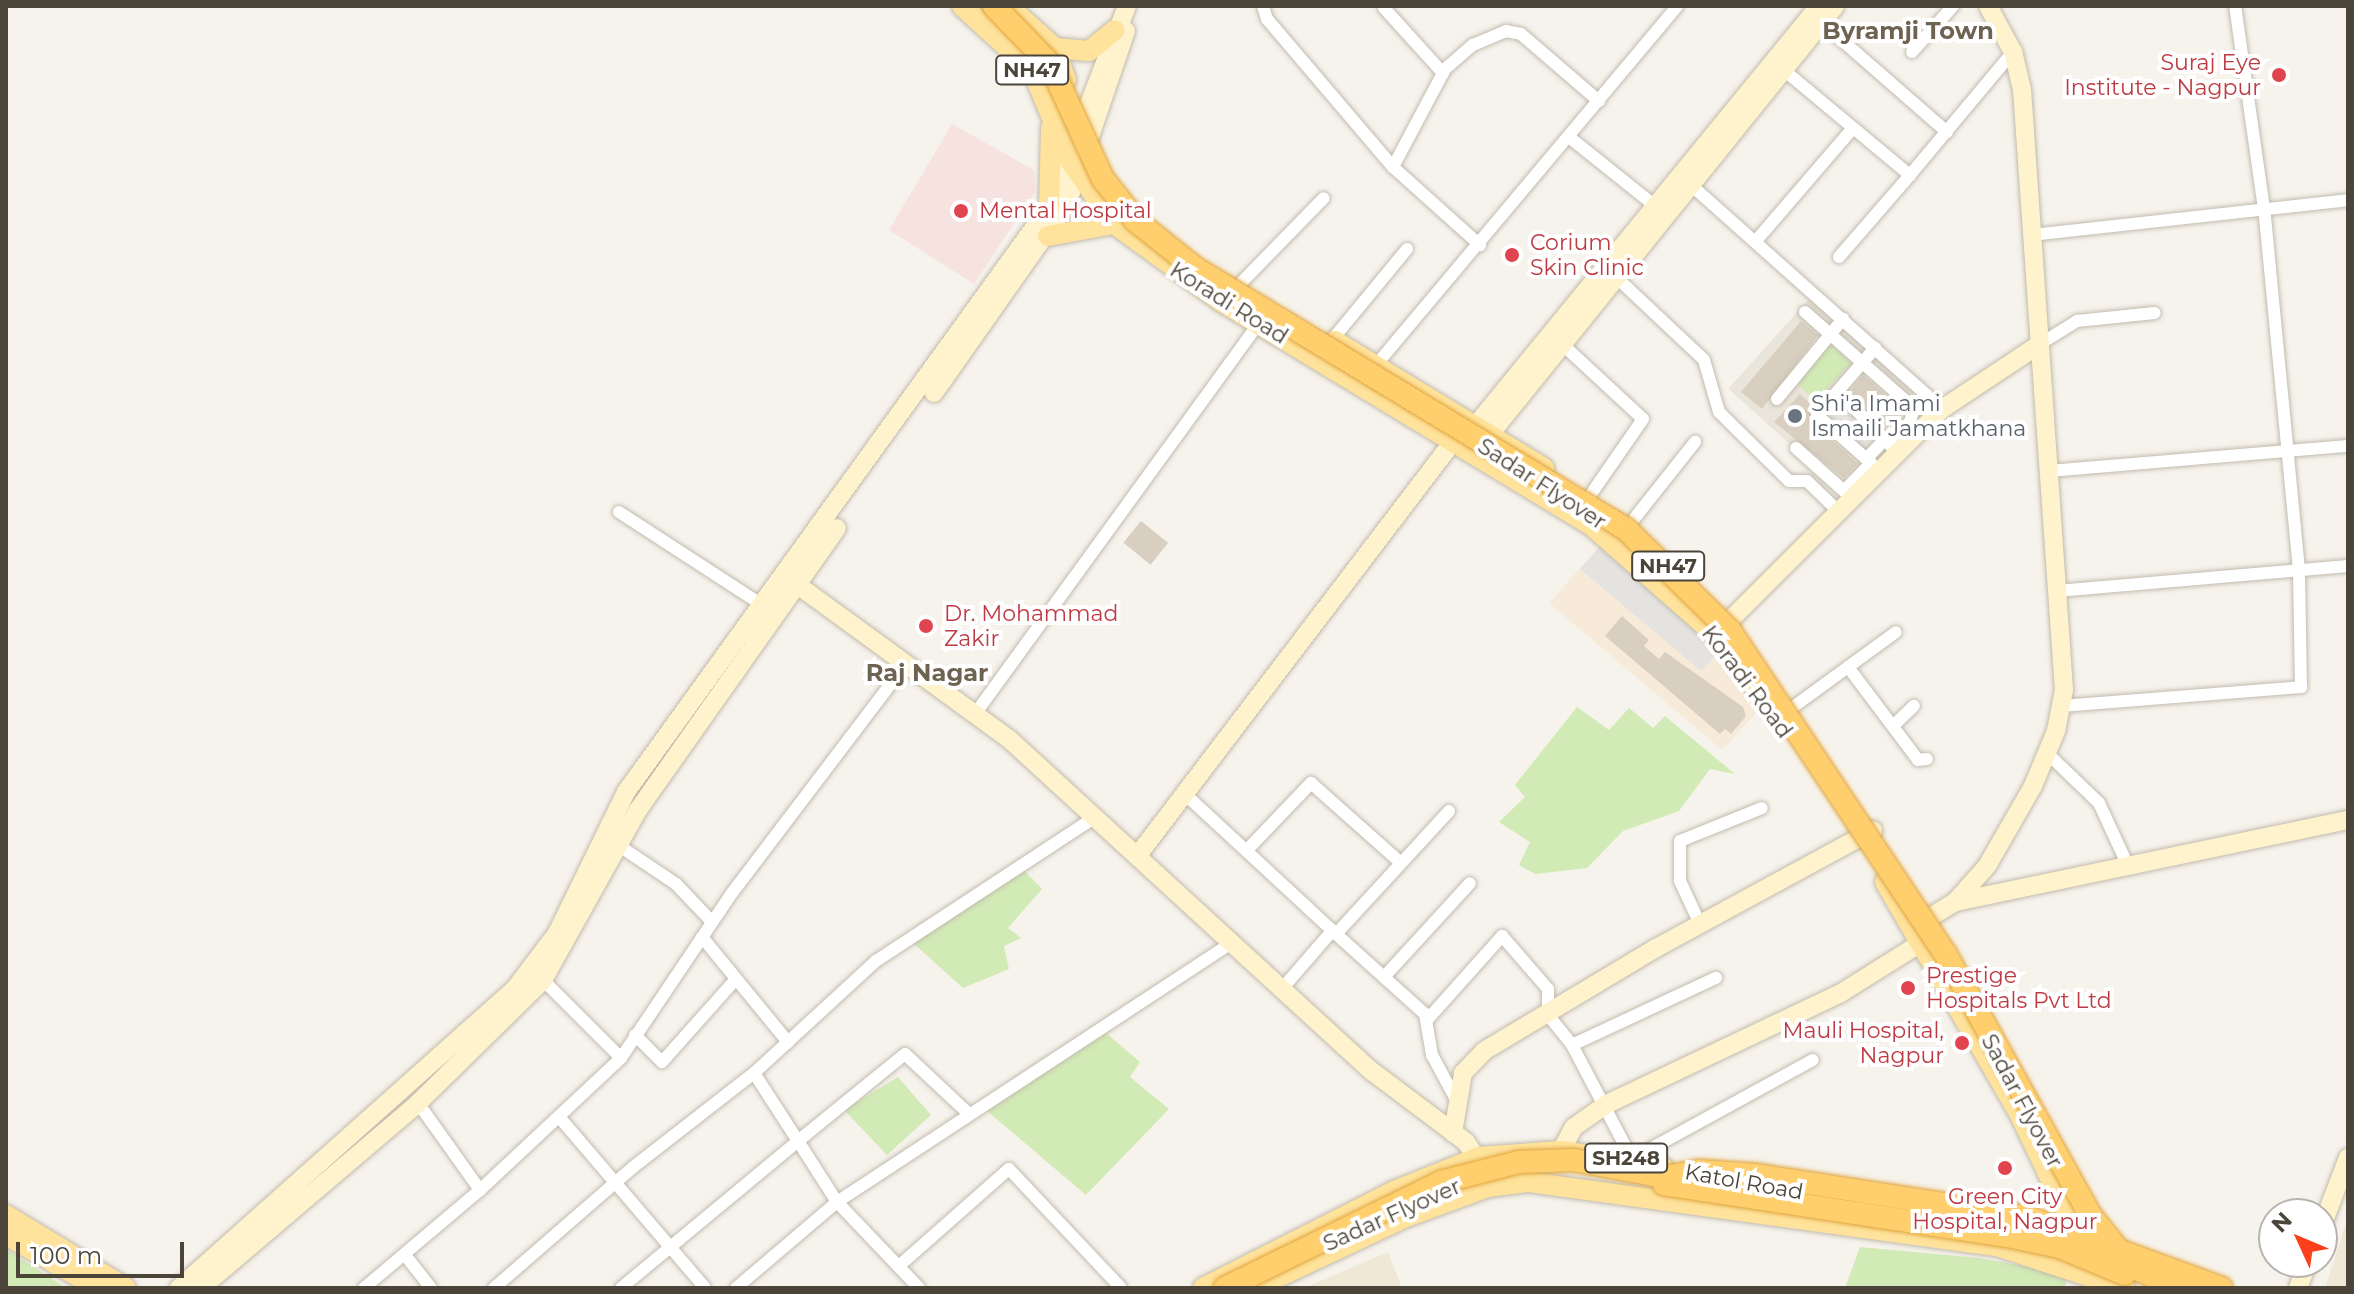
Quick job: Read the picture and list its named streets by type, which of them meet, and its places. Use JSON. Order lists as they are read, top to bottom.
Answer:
{
  "streets": {
    "highway": ["NH47", "Sadar Flyover"],
    "main road": ["Koradi Road", "SH248", "Katol Road"]
  },
  "crossings": [
    ["NH47", "Koradi Road"],
    ["Koradi Road", "Sadar Flyover"],
    ["Koradi Road", "Katol Road"]
  ],
  "districts": ["Byramji Town", "Raj Nagar"],
  "places": [
    "Suraj Eye Institute - Nagpur",
    "Mental Hospital",
    "Corium Skin Clinic",
    "Shi'a Imami Ismaili Jamatkhana",
    "Dr. Mohammad Zakir",
    "Prestige Hospitals Pvt Ltd",
    "Mauli Hospital, Nagpur",
    "Green City Hospital, Nagpur"
  ],
  "scale_bar": "100 m",
  "north": "top left"
}
